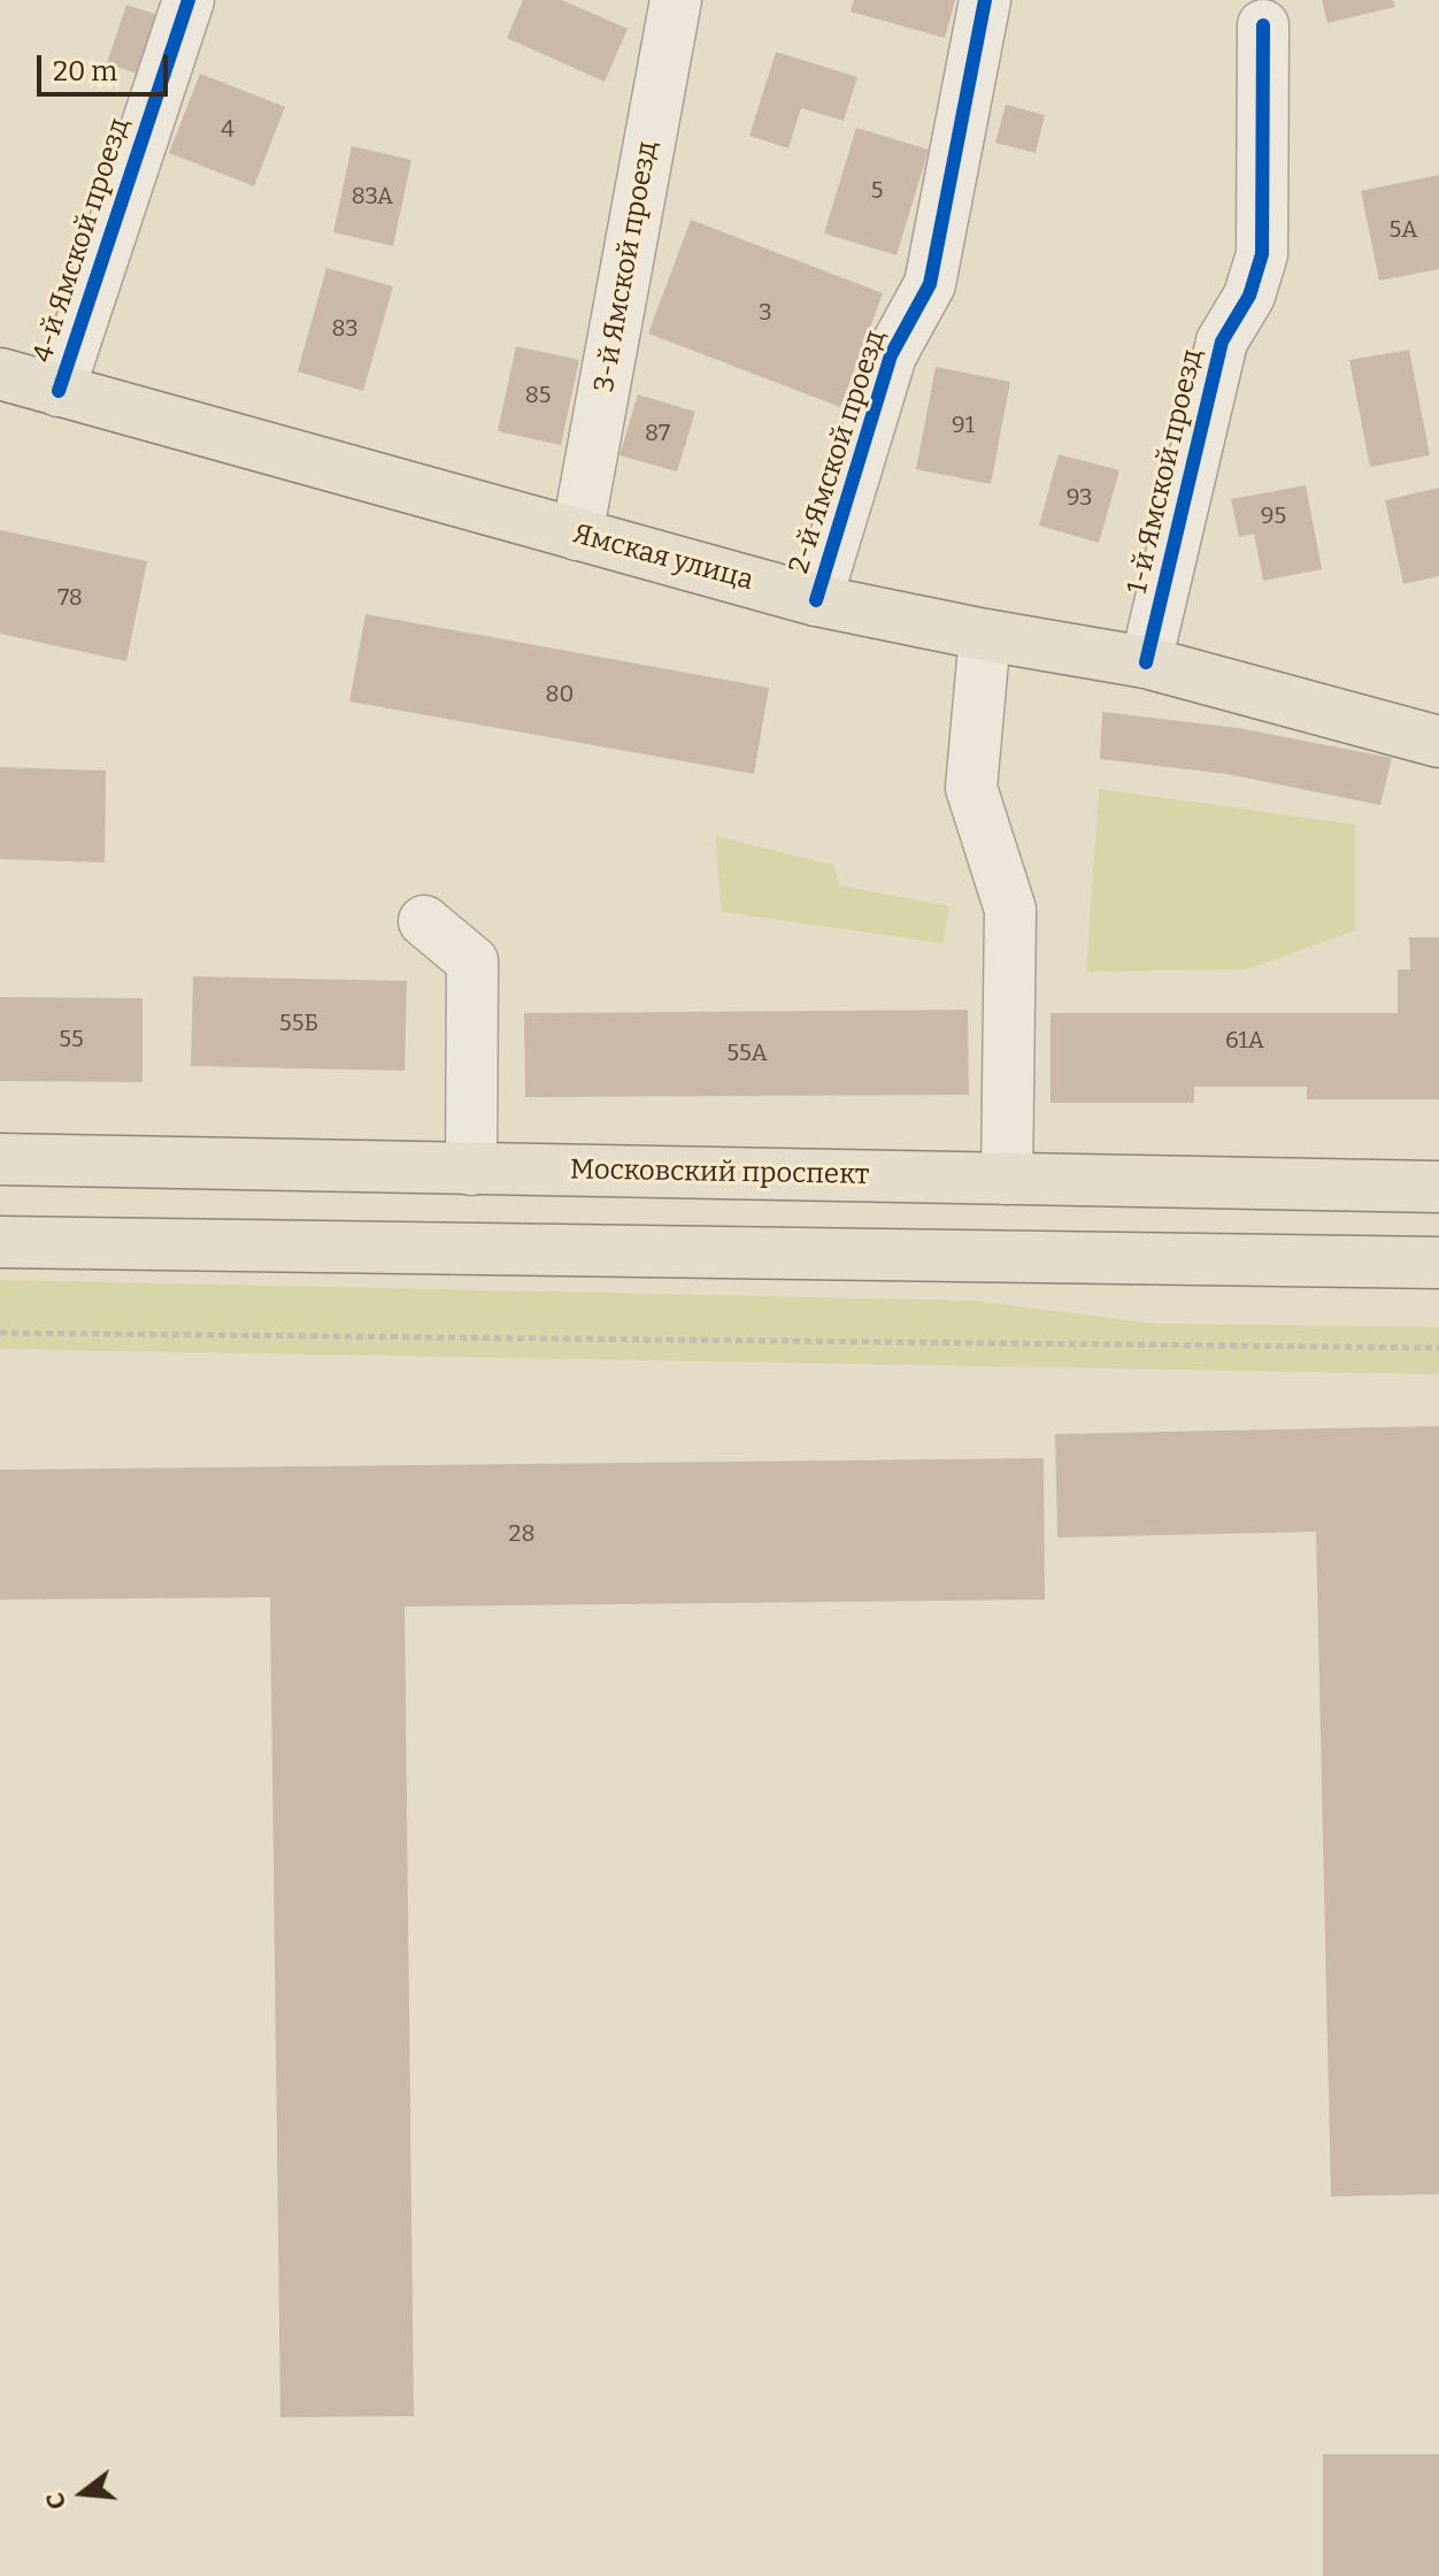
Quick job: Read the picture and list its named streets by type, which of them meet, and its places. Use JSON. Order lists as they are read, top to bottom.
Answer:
{
  "streets": {
    "main road": ["Ямская улица", "Московский проспект"],
    "street": [
      "4-й Ямской проезд",
      "3-й Ямской проезд",
      "2-й Ямской проезд",
      "1-й Ямской проезд"
    ]
  },
  "crossings": [
    ["4-й Ямской проезд", "Ямская улица"],
    ["3-й Ямской проезд", "Ямская улица"],
    ["2-й Ямской проезд", "Ямская улица"],
    ["1-й Ямской проезд", "Ямская улица"]
  ],
  "house_numbers": [
    "4",
    "5",
    "83А",
    "5А",
    "3",
    "83",
    "85",
    "91",
    "87",
    "93",
    "95",
    "78",
    "80",
    "55Б",
    "55",
    "61А",
    "55А",
    "28"
  ],
  "scale_bar": "20 m",
  "north": "left"
}
